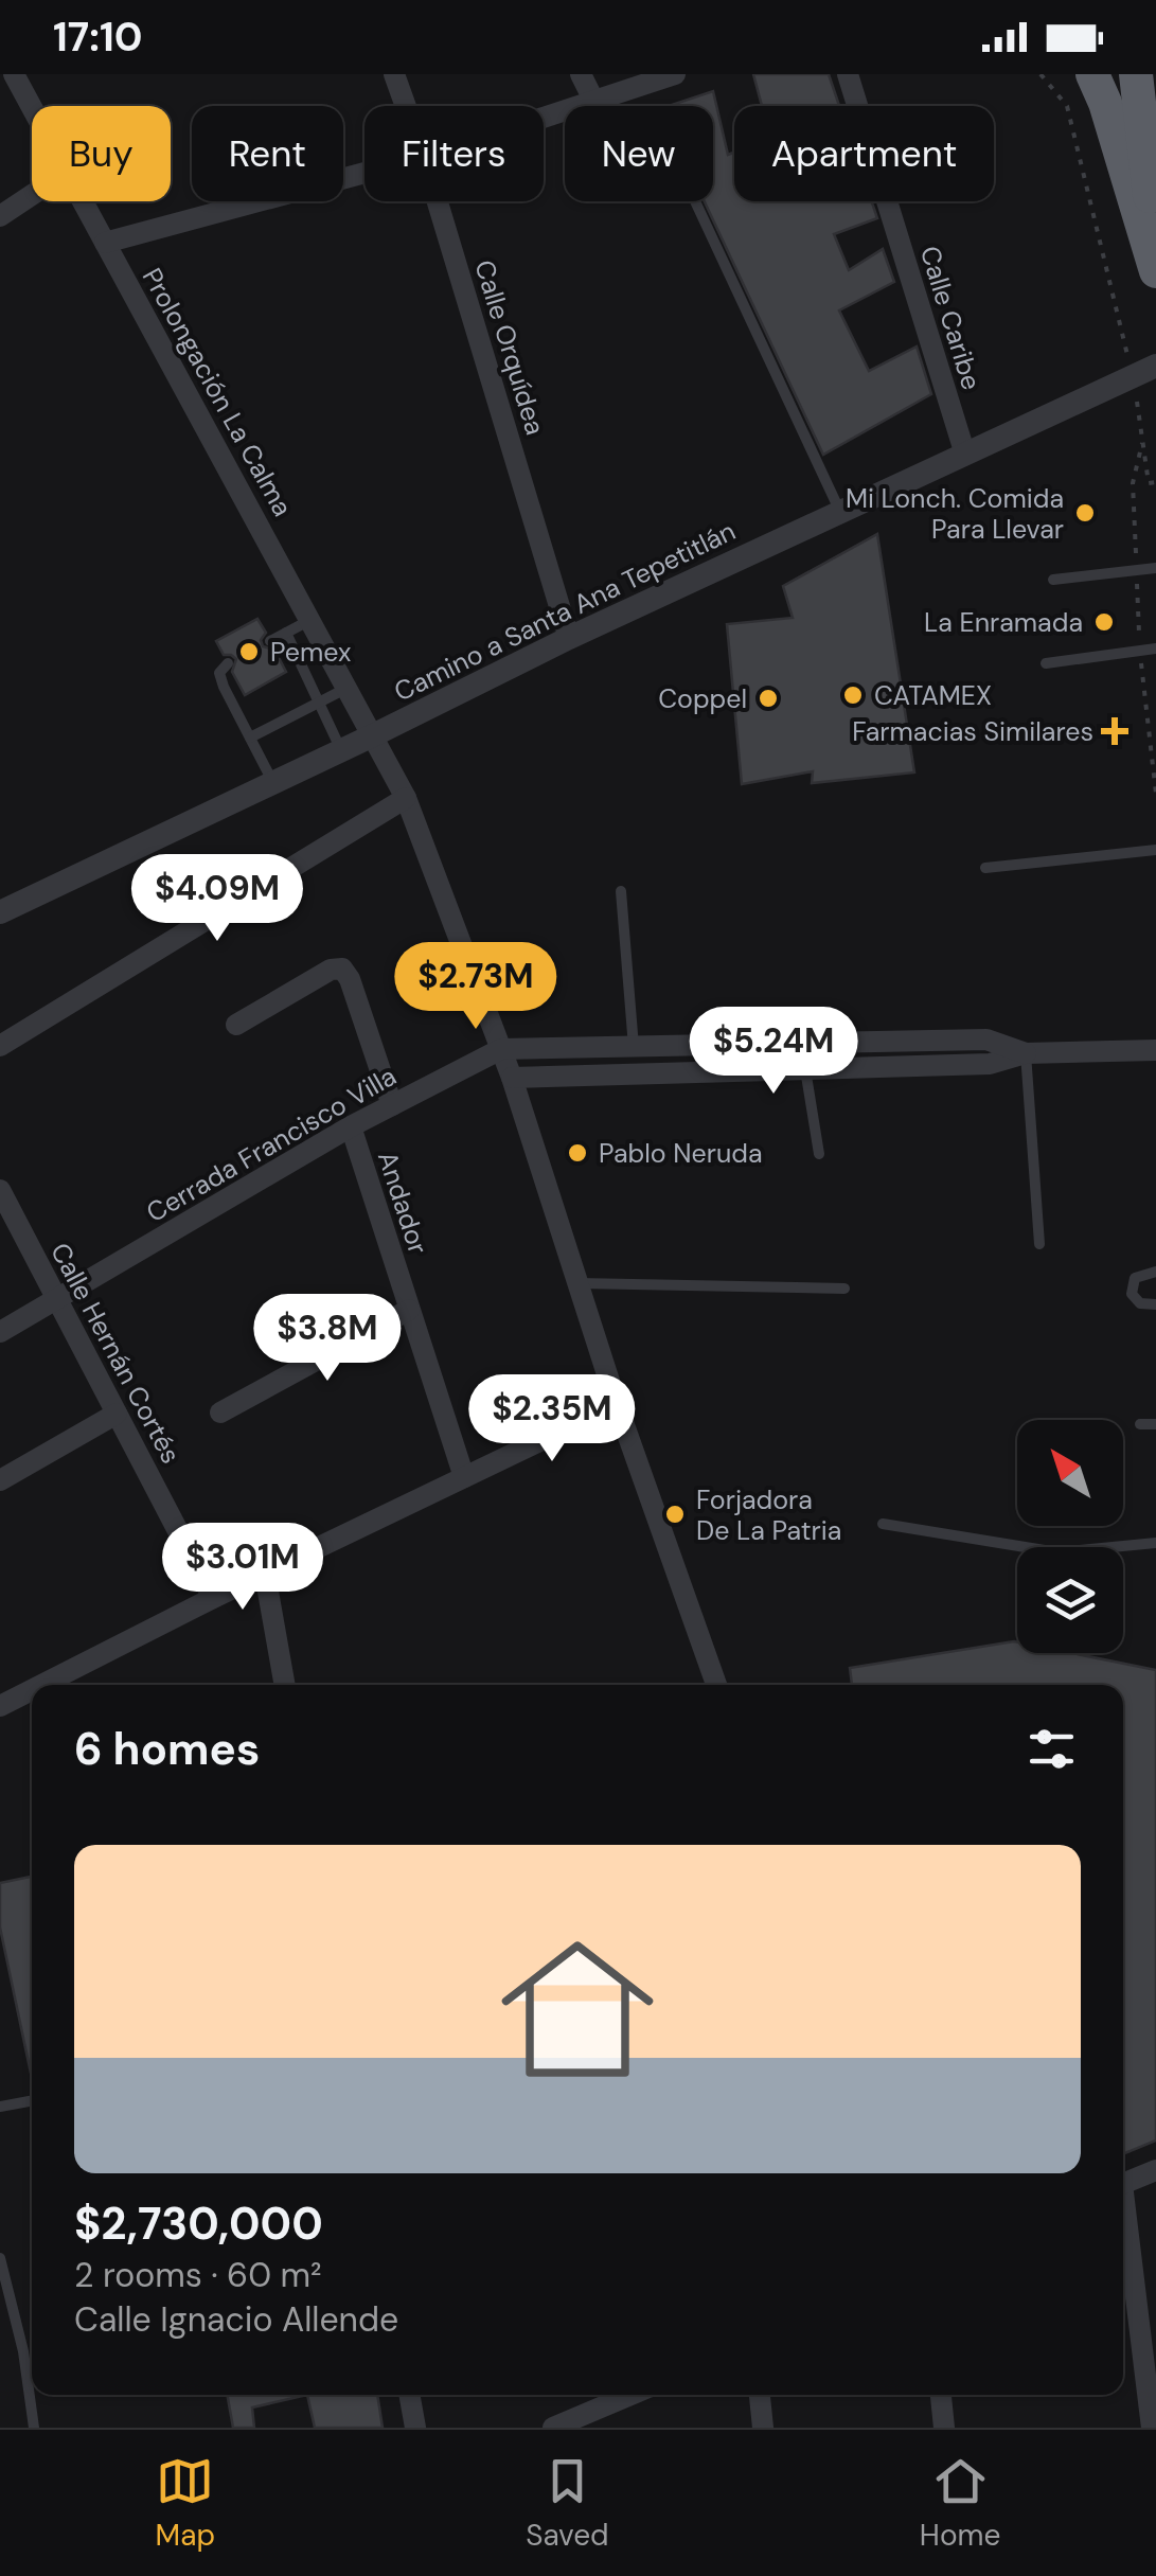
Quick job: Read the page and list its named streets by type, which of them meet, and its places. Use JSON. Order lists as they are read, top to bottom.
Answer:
{
  "streets": {
    "street": [
      "Calle Caribe",
      "Calle Orquídea",
      "Prolongación La Calma",
      "Camino a Santa Ana Tepetitlán",
      "Cerrada Francisco Villa",
      "Andador",
      "Calle Hernán Cortés"
    ]
  },
  "crossings": [
    ["Calle Caribe", "Camino a Santa Ana Tepetitlán"],
    ["Calle Orquídea", "Camino a Santa Ana Tepetitlán"],
    ["Prolongación La Calma", "Camino a Santa Ana Tepetitlán"],
    ["Prolongación La Calma", "Cerrada Francisco Villa"],
    ["Cerrada Francisco Villa", "Andador"],
    ["Cerrada Francisco Villa", "Calle Hernán Cortés"]
  ],
  "places": {
    "other": [
      "Mi Lonch. Comida Para Llevar",
      "La Enramada",
      "Pemex",
      "CATAMEX",
      "Coppel",
      "Pablo Neruda",
      "Forjadora De La Patria"
    ],
    "health": ["Farmacias Similares"]
  },
  "north": "top left",
  "page": {
    "status": "17:10",
    "chip": [
      "Buy",
      "Rent",
      "Filters",
      "New",
      "Apartment"
    ],
    "price": [
      "$4.09M",
      "$2.73M",
      "$5.24M",
      "$3.8M",
      "$2.35M",
      "$3.01M"
    ],
    "heading": "6 homes",
    "list": [
      {
        "name": "$2,730,000",
        "note": "2 rooms · 60 m² · Calle Ignacio Allende"
      }
    ],
    "tabs": ["Map", "Saved", "Home"]
  }
}
